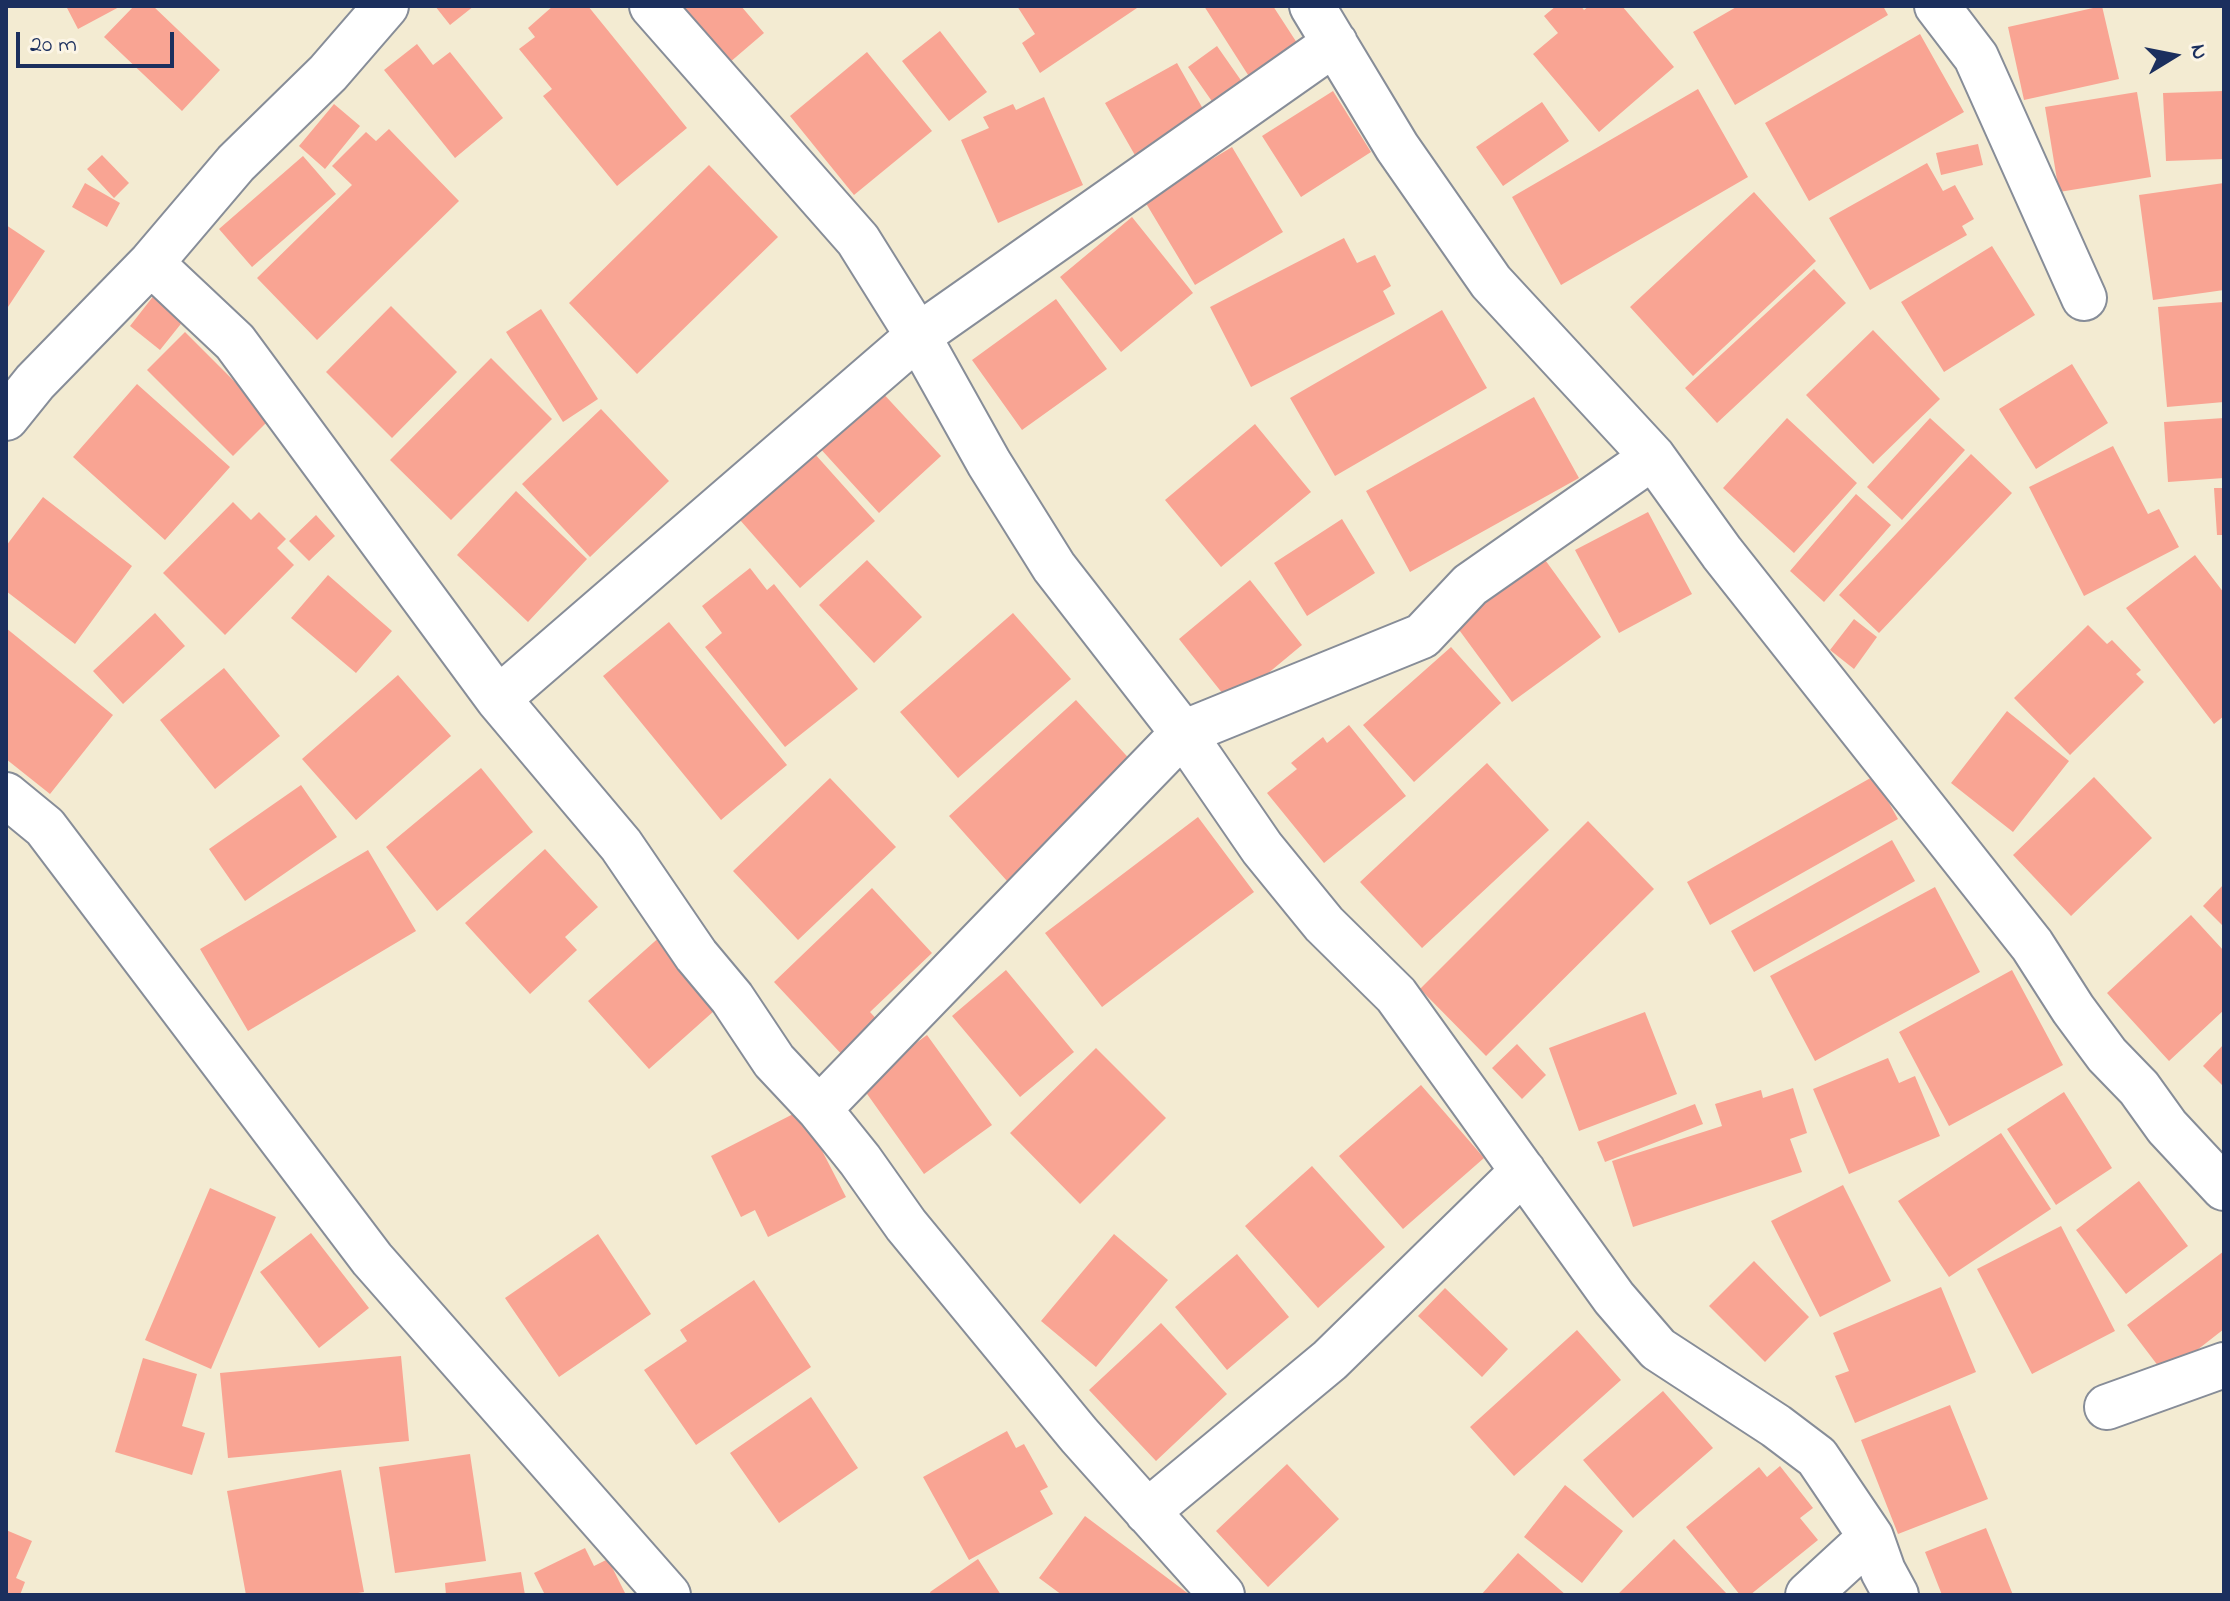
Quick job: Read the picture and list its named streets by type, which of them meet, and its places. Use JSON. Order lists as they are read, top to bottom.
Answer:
{
  "scale_bar": "20 m",
  "north": "right"
}
